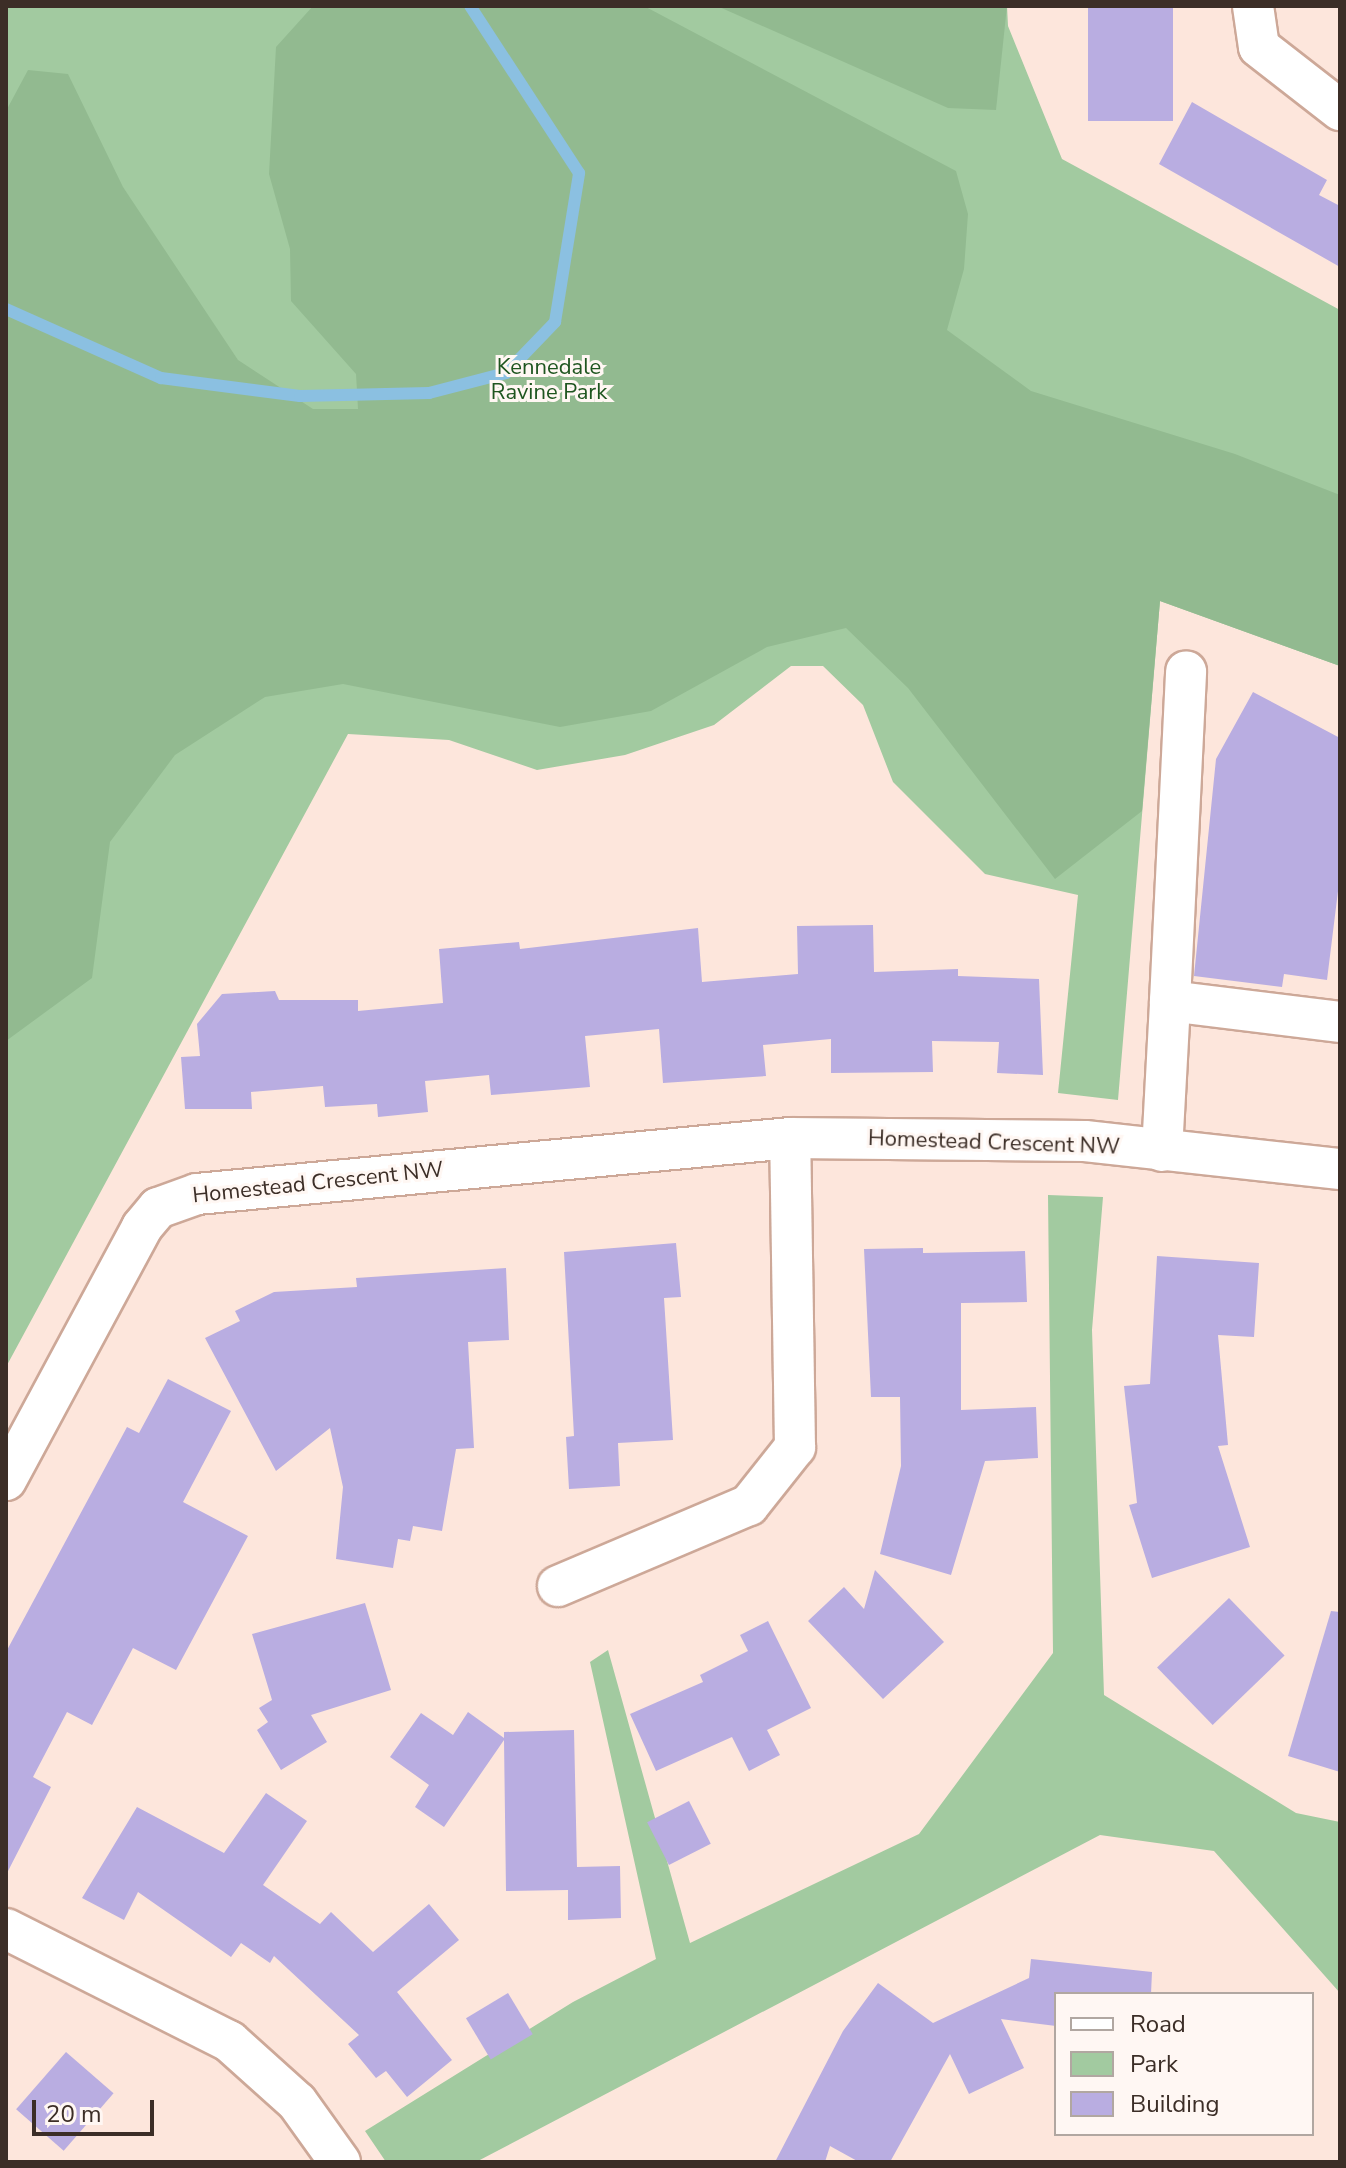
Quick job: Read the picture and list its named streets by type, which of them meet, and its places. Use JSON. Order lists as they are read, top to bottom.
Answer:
{
  "streets": {
    "street": ["Homestead Crescent NW"]
  },
  "parks": ["Kennedale Ravine Park"],
  "legend": ["Road", "Park", "Building"],
  "scale_bar": "20 m"
}
